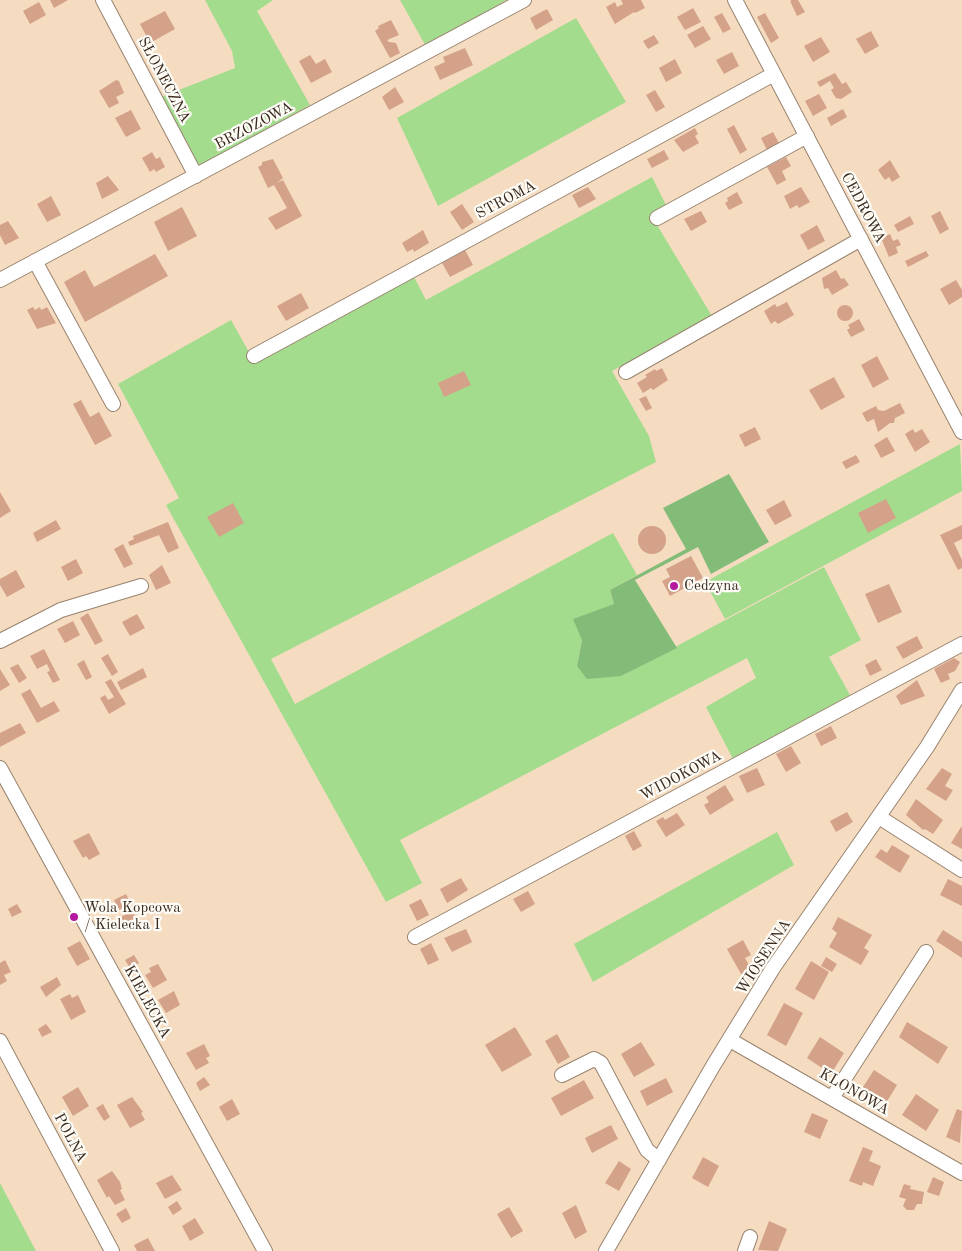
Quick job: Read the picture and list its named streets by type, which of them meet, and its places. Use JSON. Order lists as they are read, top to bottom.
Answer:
{
  "streets": {
    "street": [
      "SŁONECZNA",
      "BRZOZOWA",
      "STROMA",
      "CEDROWA",
      "WIDOKOWA",
      "WIOSENNA",
      "KIELECKA",
      "KLONOWA",
      "POLNA"
    ]
  },
  "crossings": [
    ["SŁONECZNA", "BRZOZOWA"],
    ["STROMA", "CEDROWA"],
    ["WIOSENNA", "KLONOWA"]
  ],
  "places": ["Cedzyna", "Wola Kopcowa / Kielecka I"]
}
